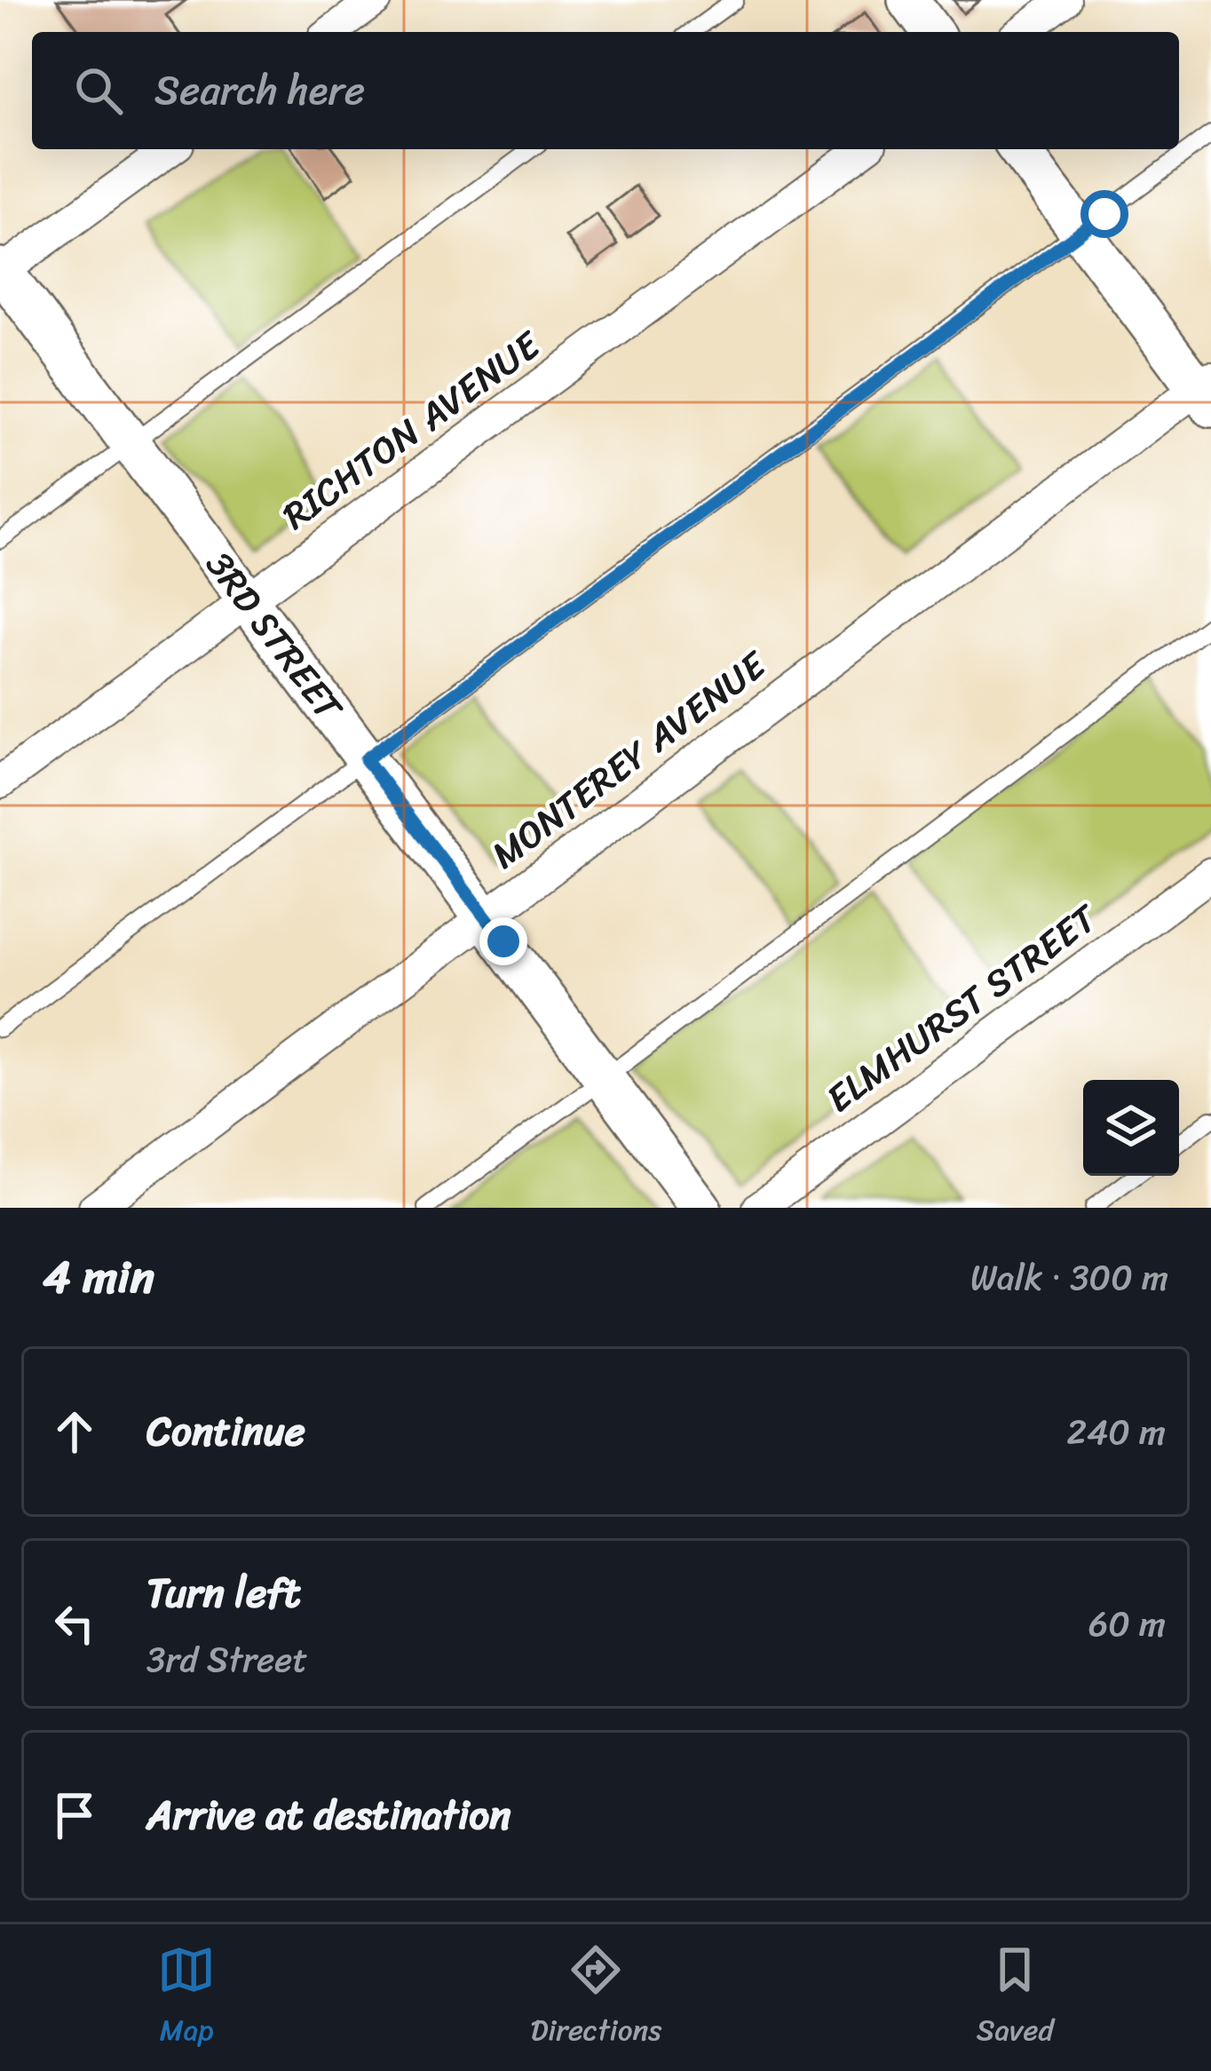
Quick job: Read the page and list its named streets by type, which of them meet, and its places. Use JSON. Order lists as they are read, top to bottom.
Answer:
{
  "streets": {
    "street": [
      "RICHTON AVENUE",
      "3RD STREET",
      "MONTEREY AVENUE",
      "ELMHURST STREET"
    ]
  },
  "crossings": [
    ["RICHTON AVENUE", "3RD STREET"],
    ["3RD STREET", "MONTEREY AVENUE"]
  ],
  "page": {
    "search": "Search here",
    "heading": ["4 min", "Walk · 300 m"],
    "list": [
      ["Continue", "240 m"],
      ["Turn left", "3rd Street", "60 m"],
      "Arrive at destination"
    ],
    "nav": ["Map", "Directions", "Saved"]
  }
}
